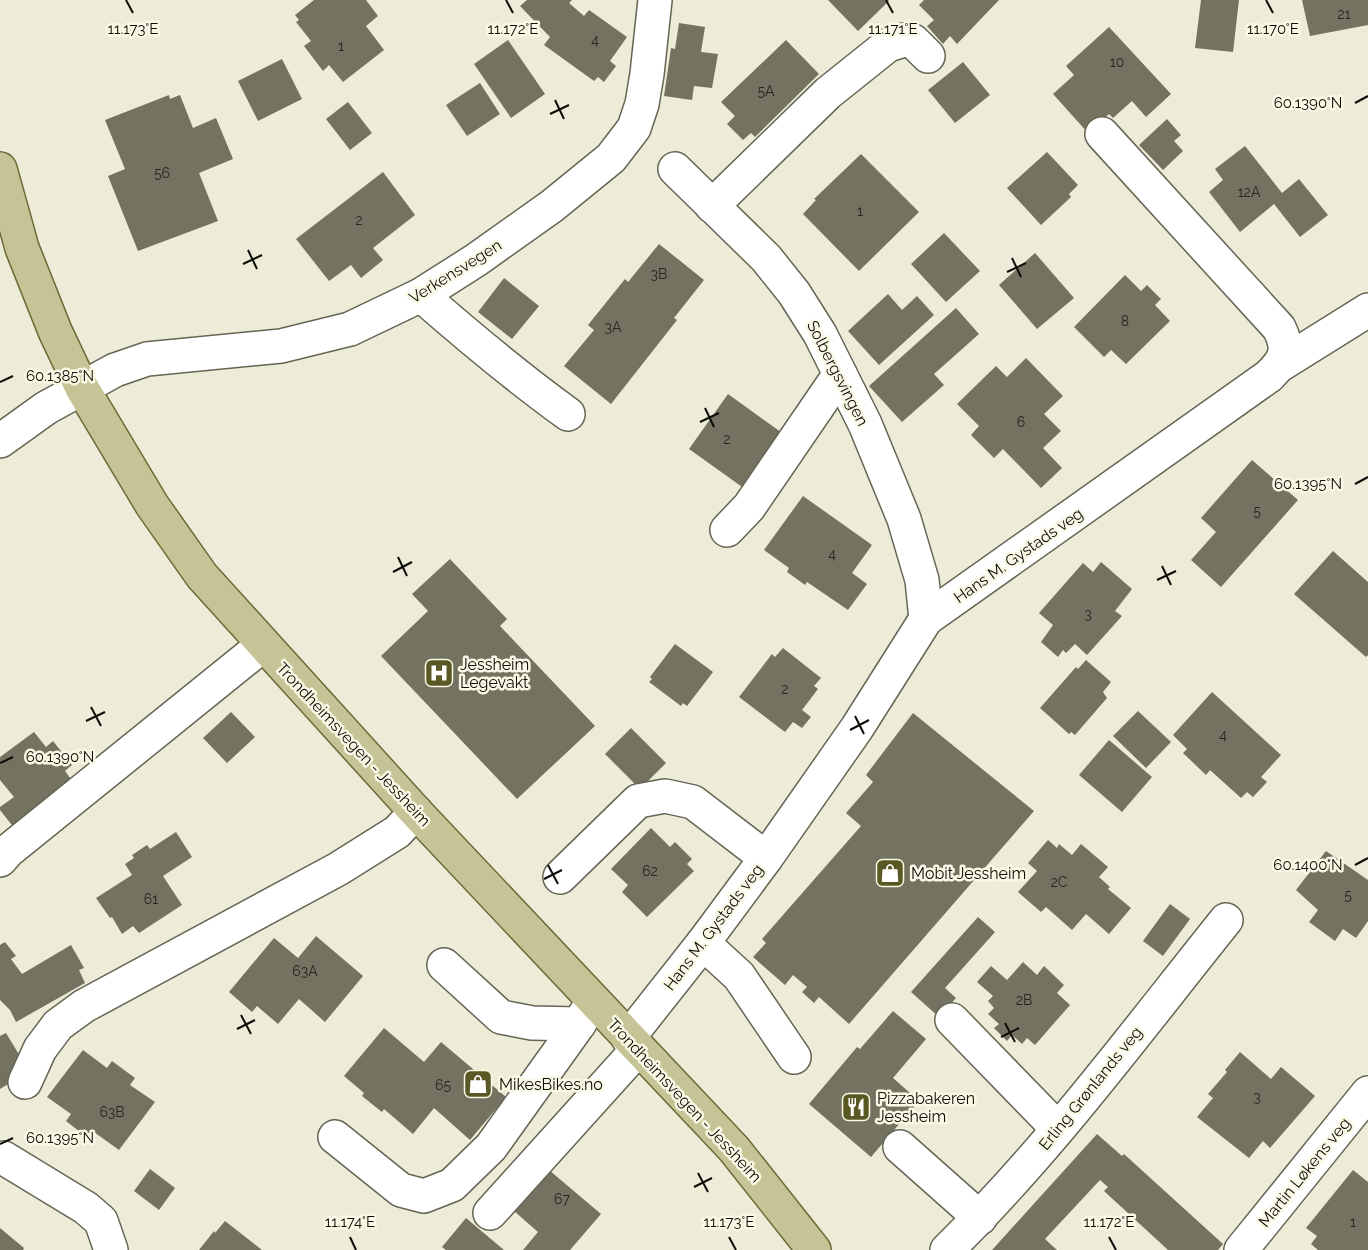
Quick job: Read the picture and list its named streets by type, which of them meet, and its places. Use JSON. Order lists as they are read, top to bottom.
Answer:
{
  "streets": {
    "main road": ["Trondheimsvegen - Jessheim"],
    "street": [
      "Verkensvegen",
      "Solbergsvingen",
      "Hans M. Gystads veg",
      "Erling Grønlands veg",
      "Martin Løkens veg"
    ]
  },
  "crossings": [
    ["Verkensvegen", "Trondheimsvegen - Jessheim"],
    ["Solbergsvingen", "Hans M. Gystads veg"],
    ["Hans M. Gystads veg", "Trondheimsvegen - Jessheim"]
  ],
  "places": {
    "hospital": ["Jessheim Legevakt"],
    "shop": ["Mobit Jessheim", "MikesBikes.no"],
    "restaurant": ["Pizzabakeren Jessheim"]
  },
  "house_numbers": [
    "21",
    "4",
    "1",
    "10",
    "5A",
    "56",
    "12A",
    "1",
    "2",
    "3B",
    "8",
    "3A",
    "6",
    "2",
    "5",
    "4",
    "3",
    "2",
    "4",
    "62",
    "2C",
    "5",
    "61",
    "63A",
    "2B",
    "65",
    "3",
    "63B",
    "67",
    "1"
  ],
  "coordinates": [
    "11.173°E",
    "11.172°E",
    "11.171°E",
    "11.170°E",
    "60.1390°N",
    "60.1385°N",
    "60.1395°N",
    "60.1400°N",
    "11.174°E"
  ]
}
